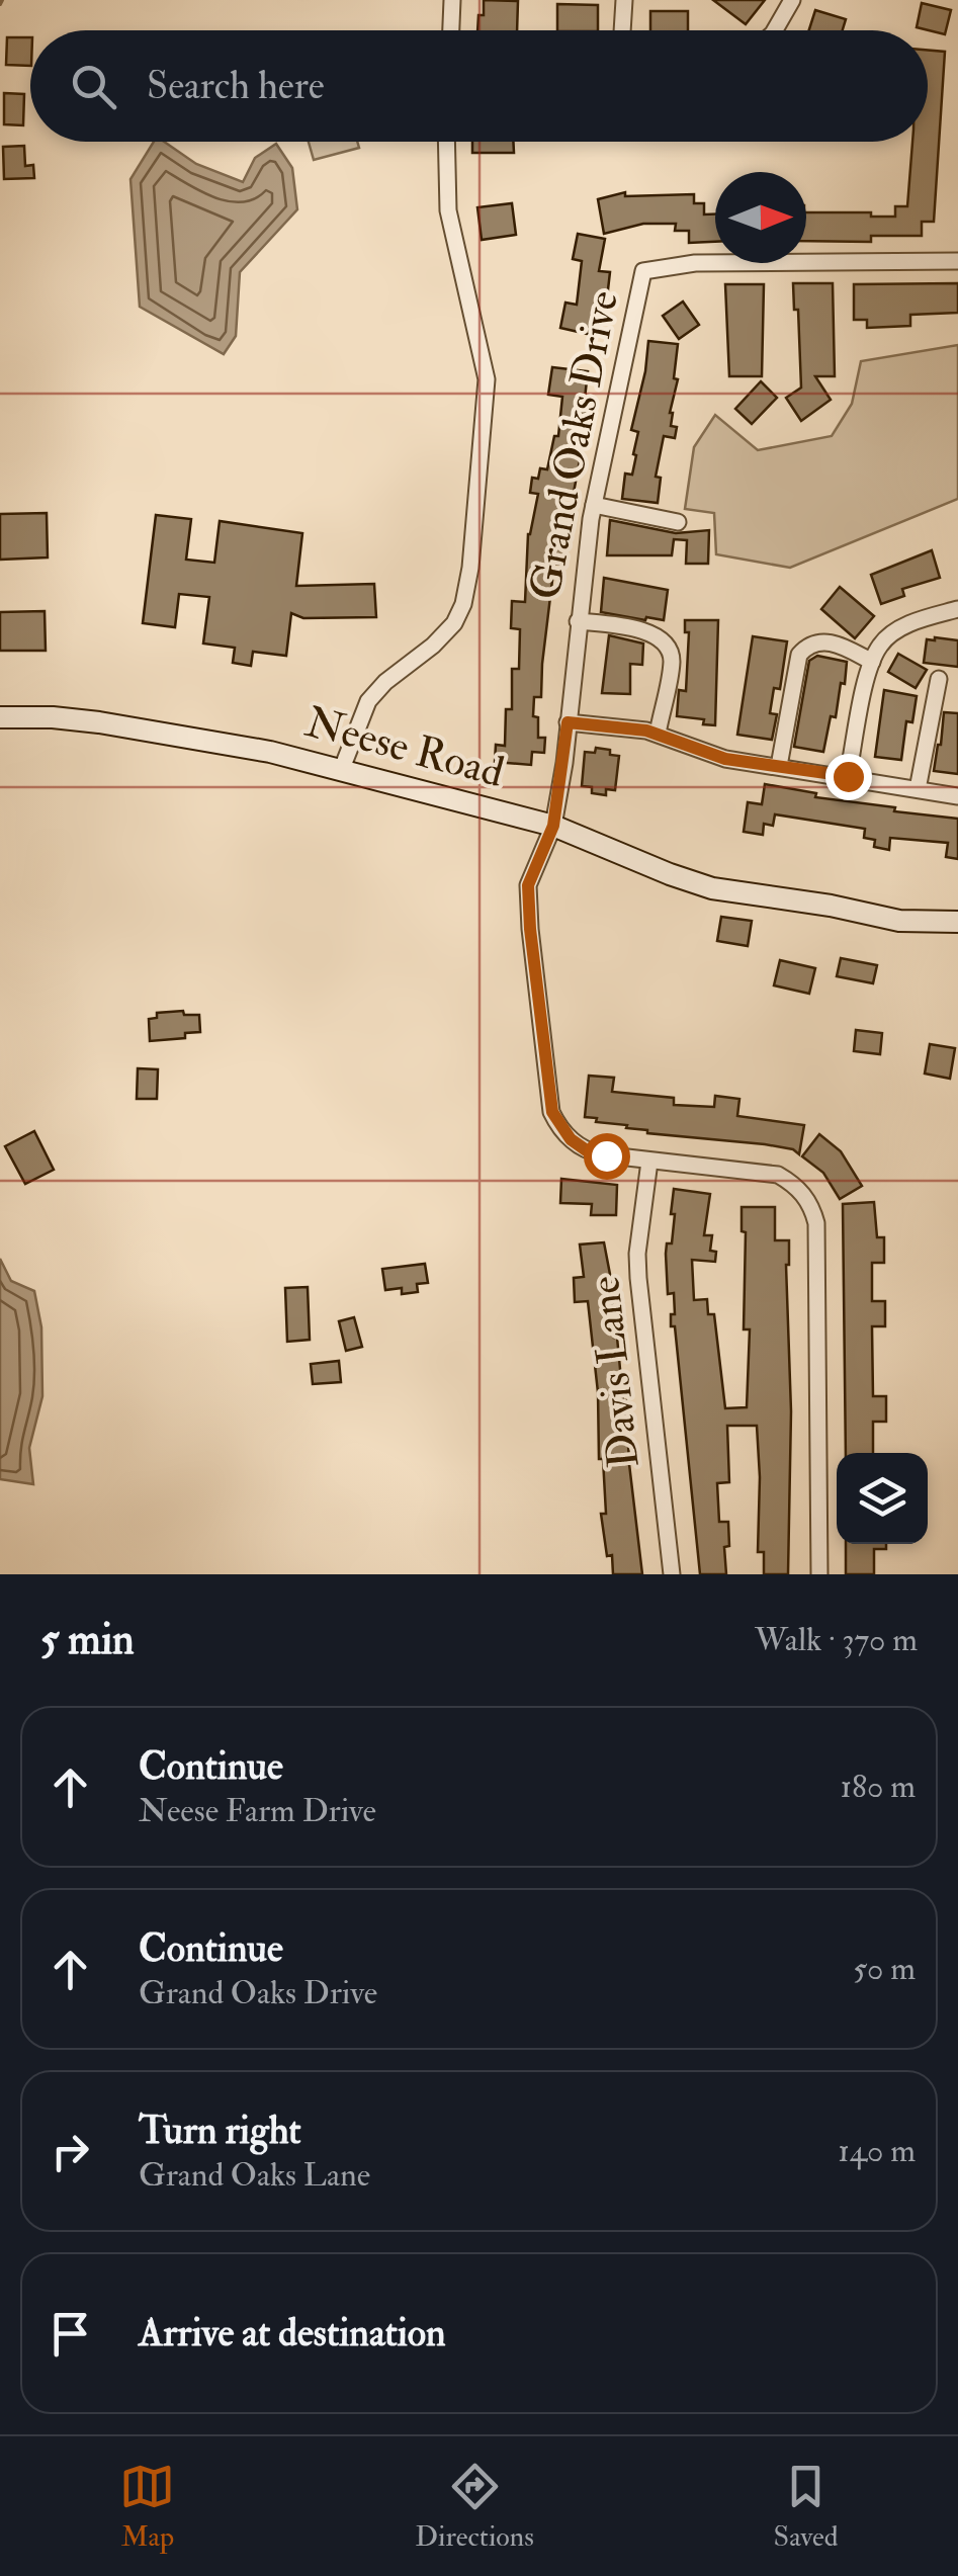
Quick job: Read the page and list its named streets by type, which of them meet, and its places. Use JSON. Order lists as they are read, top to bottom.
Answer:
{
  "streets": {
    "street": ["Grand Oaks Drive", "Neese Road", "Davis Lane"]
  },
  "crossings": [
    ["Grand Oaks Drive", "Neese Road"],
    ["Grand Oaks Drive", "Davis Lane"]
  ],
  "north": "right",
  "page": {
    "search": "Search here",
    "heading": ["5 min", "Walk · 370 m"],
    "list": [
      ["Continue", "Neese Farm Drive", "180 m"],
      ["Continue", "Grand Oaks Drive", "50 m"],
      ["Turn right", "Grand Oaks Lane", "140 m"],
      "Arrive at destination"
    ],
    "nav": ["Map", "Directions", "Saved"]
  }
}
